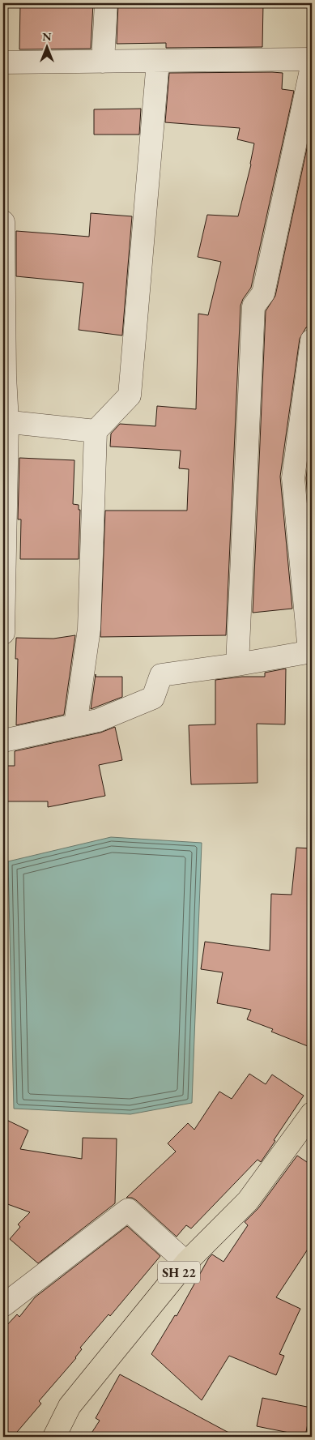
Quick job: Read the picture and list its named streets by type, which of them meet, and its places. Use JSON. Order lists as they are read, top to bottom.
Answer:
{
  "streets": {
    "main road": ["SH 22"]
  },
  "north": "top"
}
